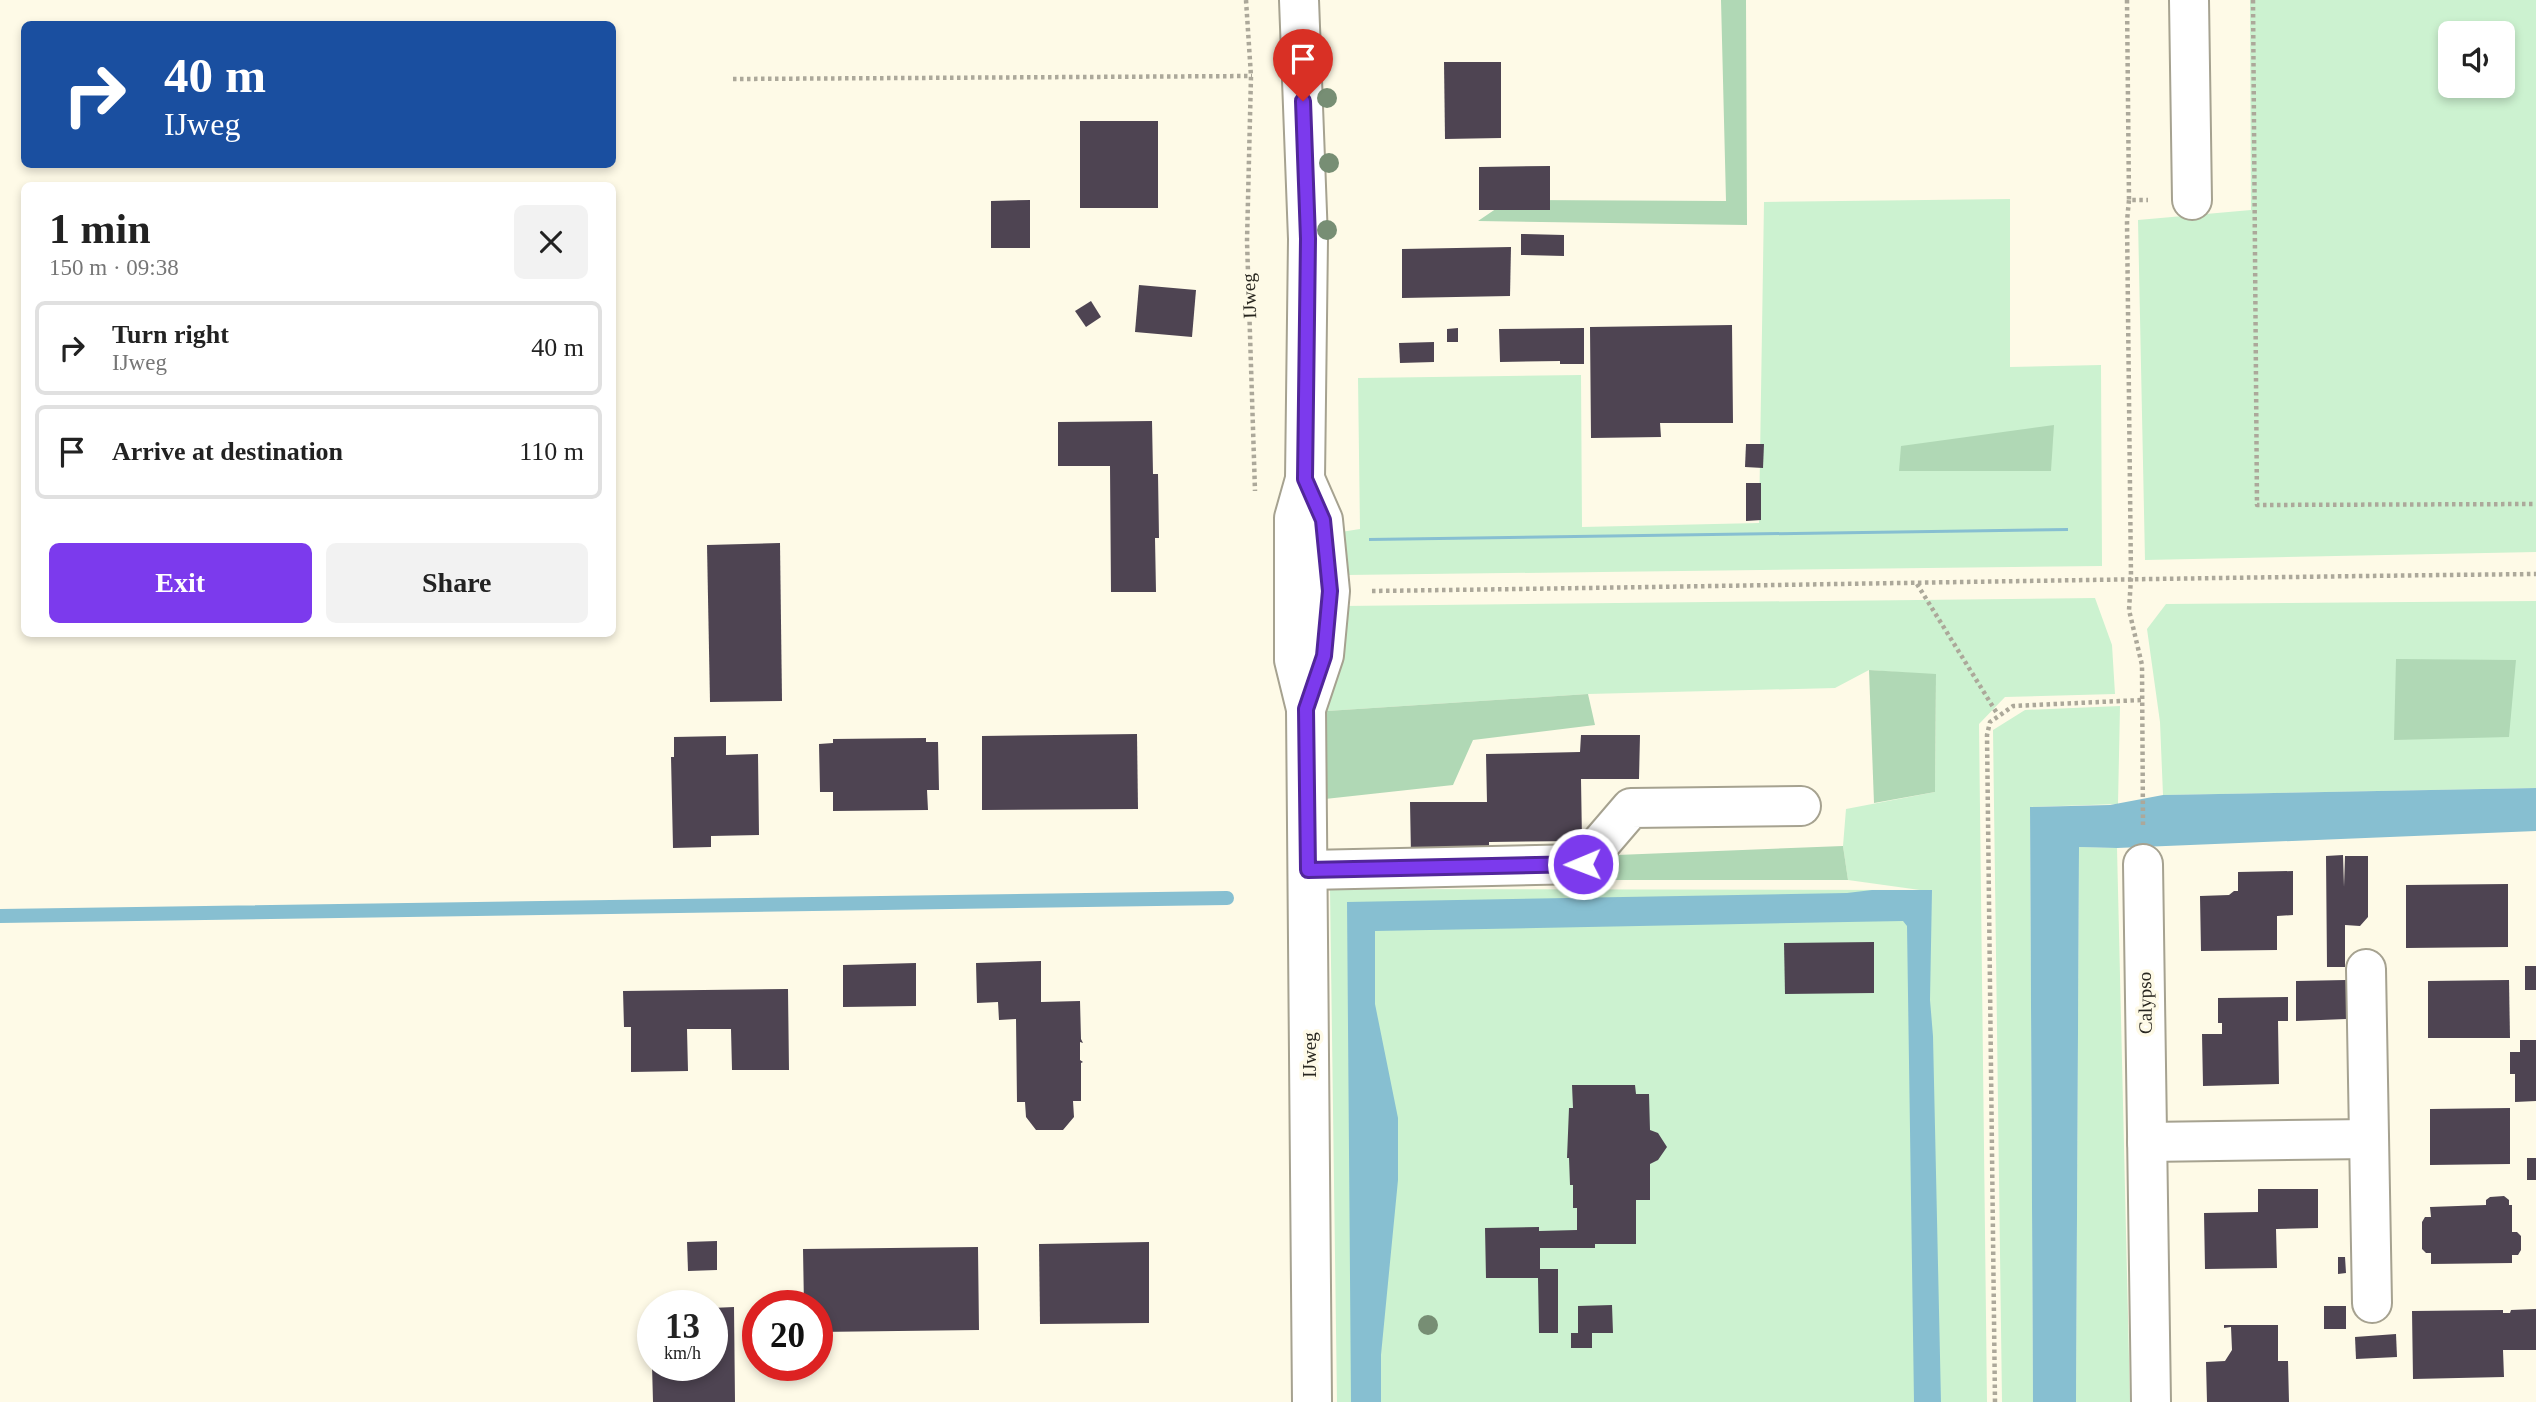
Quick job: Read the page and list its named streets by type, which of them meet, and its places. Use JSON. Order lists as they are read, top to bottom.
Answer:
{
  "streets": {
    "street": ["IJweg", "Calypso"]
  },
  "page": {
    "turn": ["40 m", "IJweg"],
    "heading": ["1 min", "150 m · 09:38"],
    "list": [
      {
        "name": "Turn right",
        "note": "IJweg",
        "value": "40 m"
      },
      {
        "name": "Arrive at destination",
        "value": "110 m"
      }
    ],
    "buttons": ["Exit", "Share"],
    "speed": "13 km/h",
    "limit": "20"
  }
}
